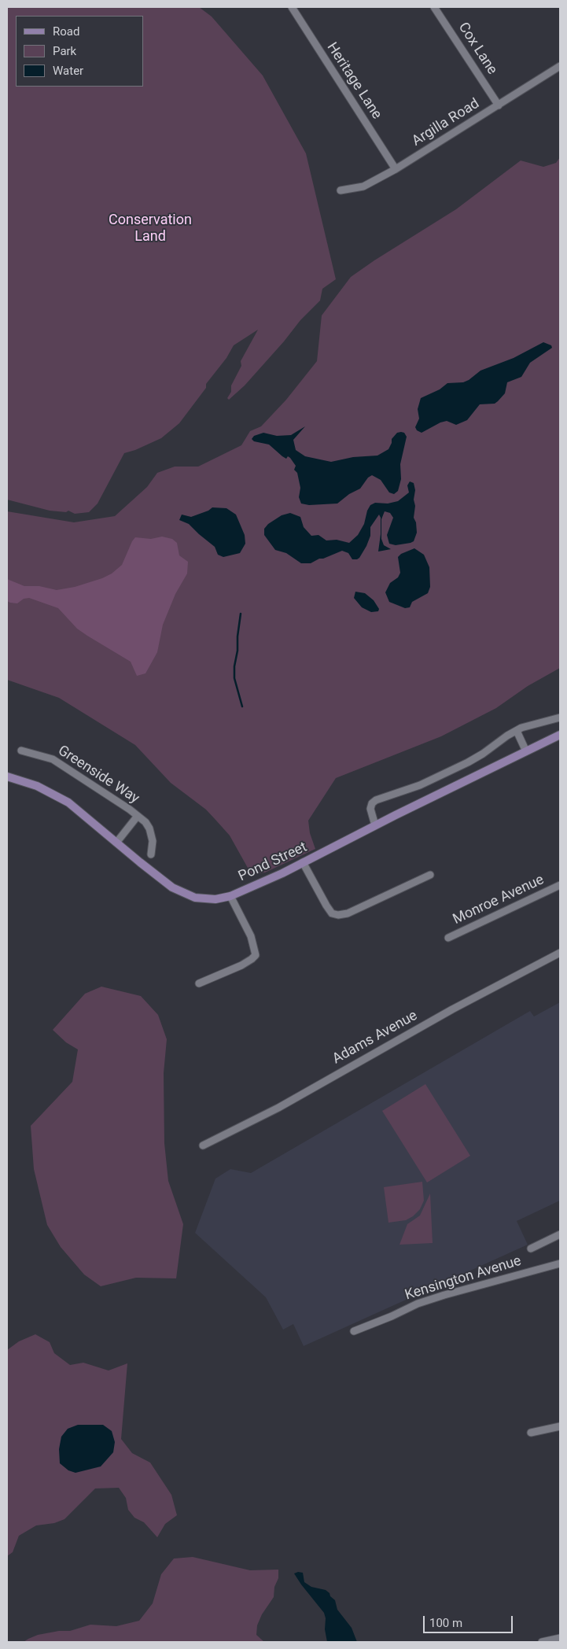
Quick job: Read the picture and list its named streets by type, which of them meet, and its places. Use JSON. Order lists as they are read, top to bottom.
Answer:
{
  "streets": {
    "street": [
      "Cox Lane",
      "Heritage Lane",
      "Argilla Road",
      "Greenside Way",
      "Pond Street",
      "Monroe Avenue",
      "Adams Avenue",
      "Kensington Avenue"
    ]
  },
  "crossings": [
    ["Cox Lane", "Argilla Road"],
    ["Heritage Lane", "Argilla Road"],
    ["Greenside Way", "Pond Street"]
  ],
  "parks": ["Conservation Land"],
  "legend": ["Road", "Park", "Water"],
  "scale_bar": "100 m"
}
